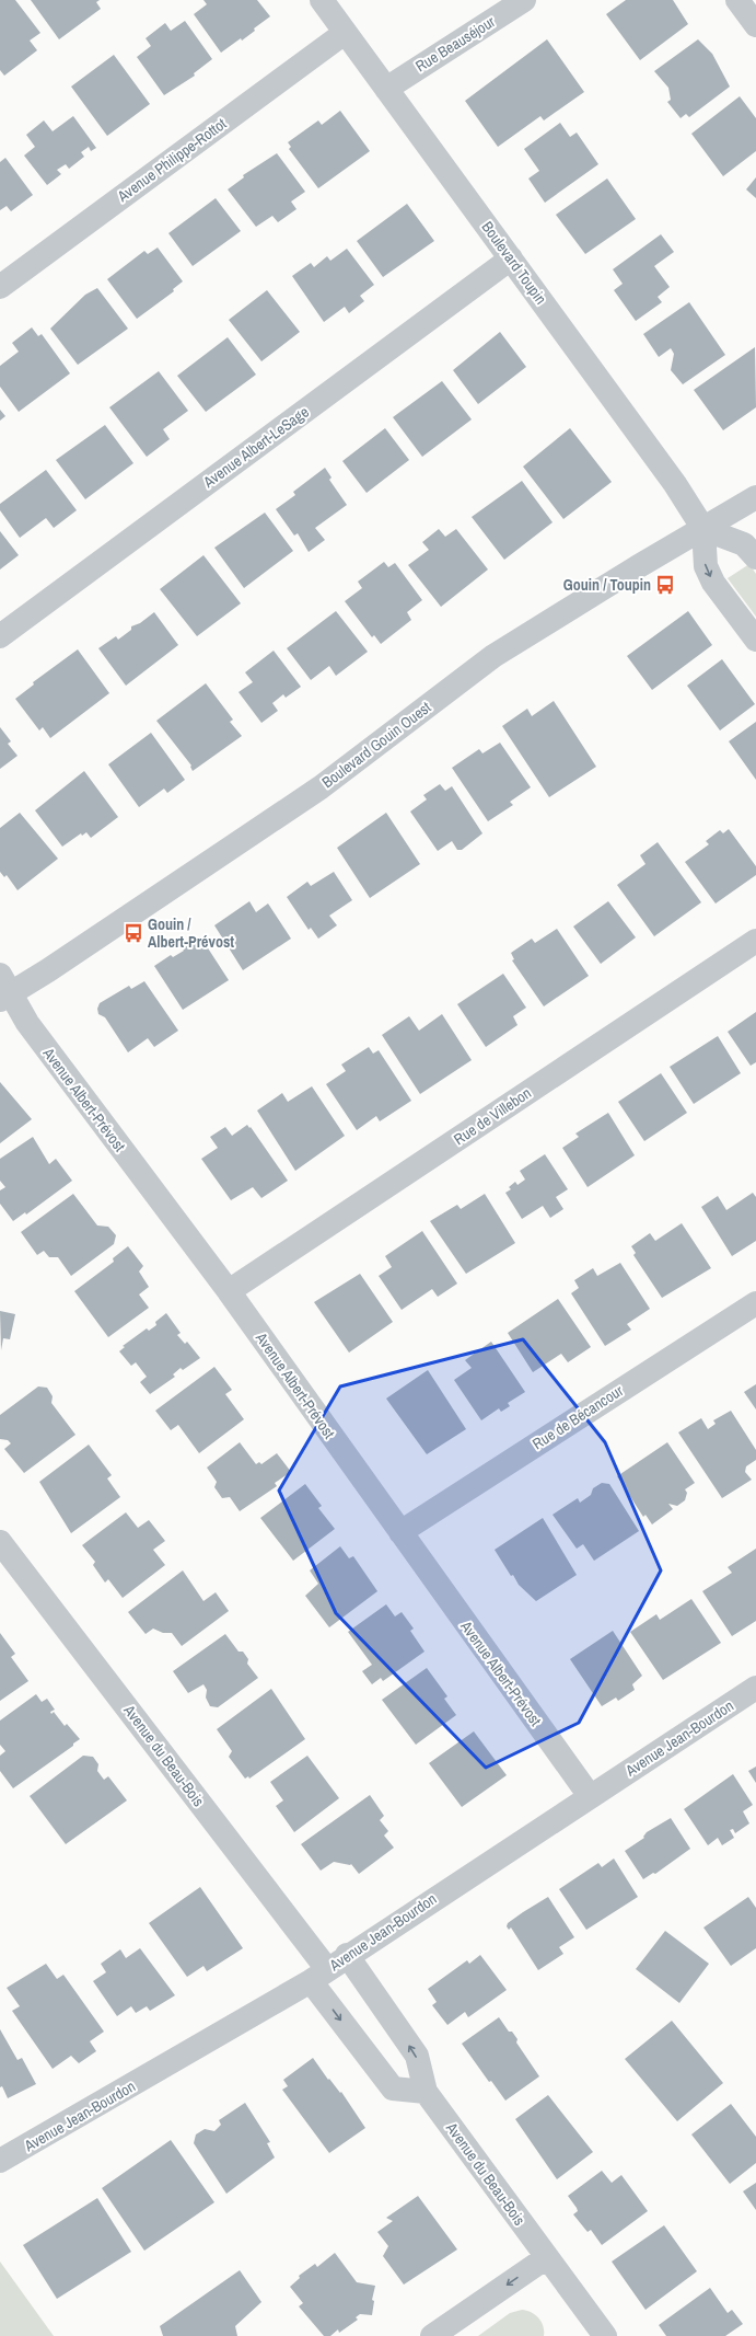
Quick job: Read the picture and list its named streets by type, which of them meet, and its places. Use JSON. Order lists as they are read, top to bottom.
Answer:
{
  "streets": {
    "street": [
      "Rue Beauséjour",
      "Avenue Philippe-Rottot",
      "Boulevard Toupin",
      "Avenue Albert-LeSage",
      "Boulevard Gouin Ouest",
      "Avenue Albert-Prévost",
      "Rue de Villebon",
      "Rue de Bécancour",
      "Avenue Jean-Bourdon",
      "Avenue du Beau-Bois"
    ]
  },
  "crossings": [
    ["Rue Beauséjour", "Boulevard Toupin"],
    ["Avenue Philippe-Rottot", "Boulevard Toupin"],
    ["Boulevard Toupin", "Avenue Albert-LeSage"],
    ["Boulevard Toupin", "Boulevard Gouin Ouest"],
    ["Boulevard Gouin Ouest", "Avenue Albert-Prévost"],
    ["Avenue Albert-Prévost", "Rue de Villebon"],
    ["Avenue Albert-Prévost", "Rue de Bécancour"],
    ["Avenue Albert-Prévost", "Avenue Jean-Bourdon"],
    ["Avenue Jean-Bourdon", "Avenue du Beau-Bois"]
  ],
  "places": {
    "bus stop": ["Gouin / Toupin", "Gouin / Albert-Prévost"]
  }
}
